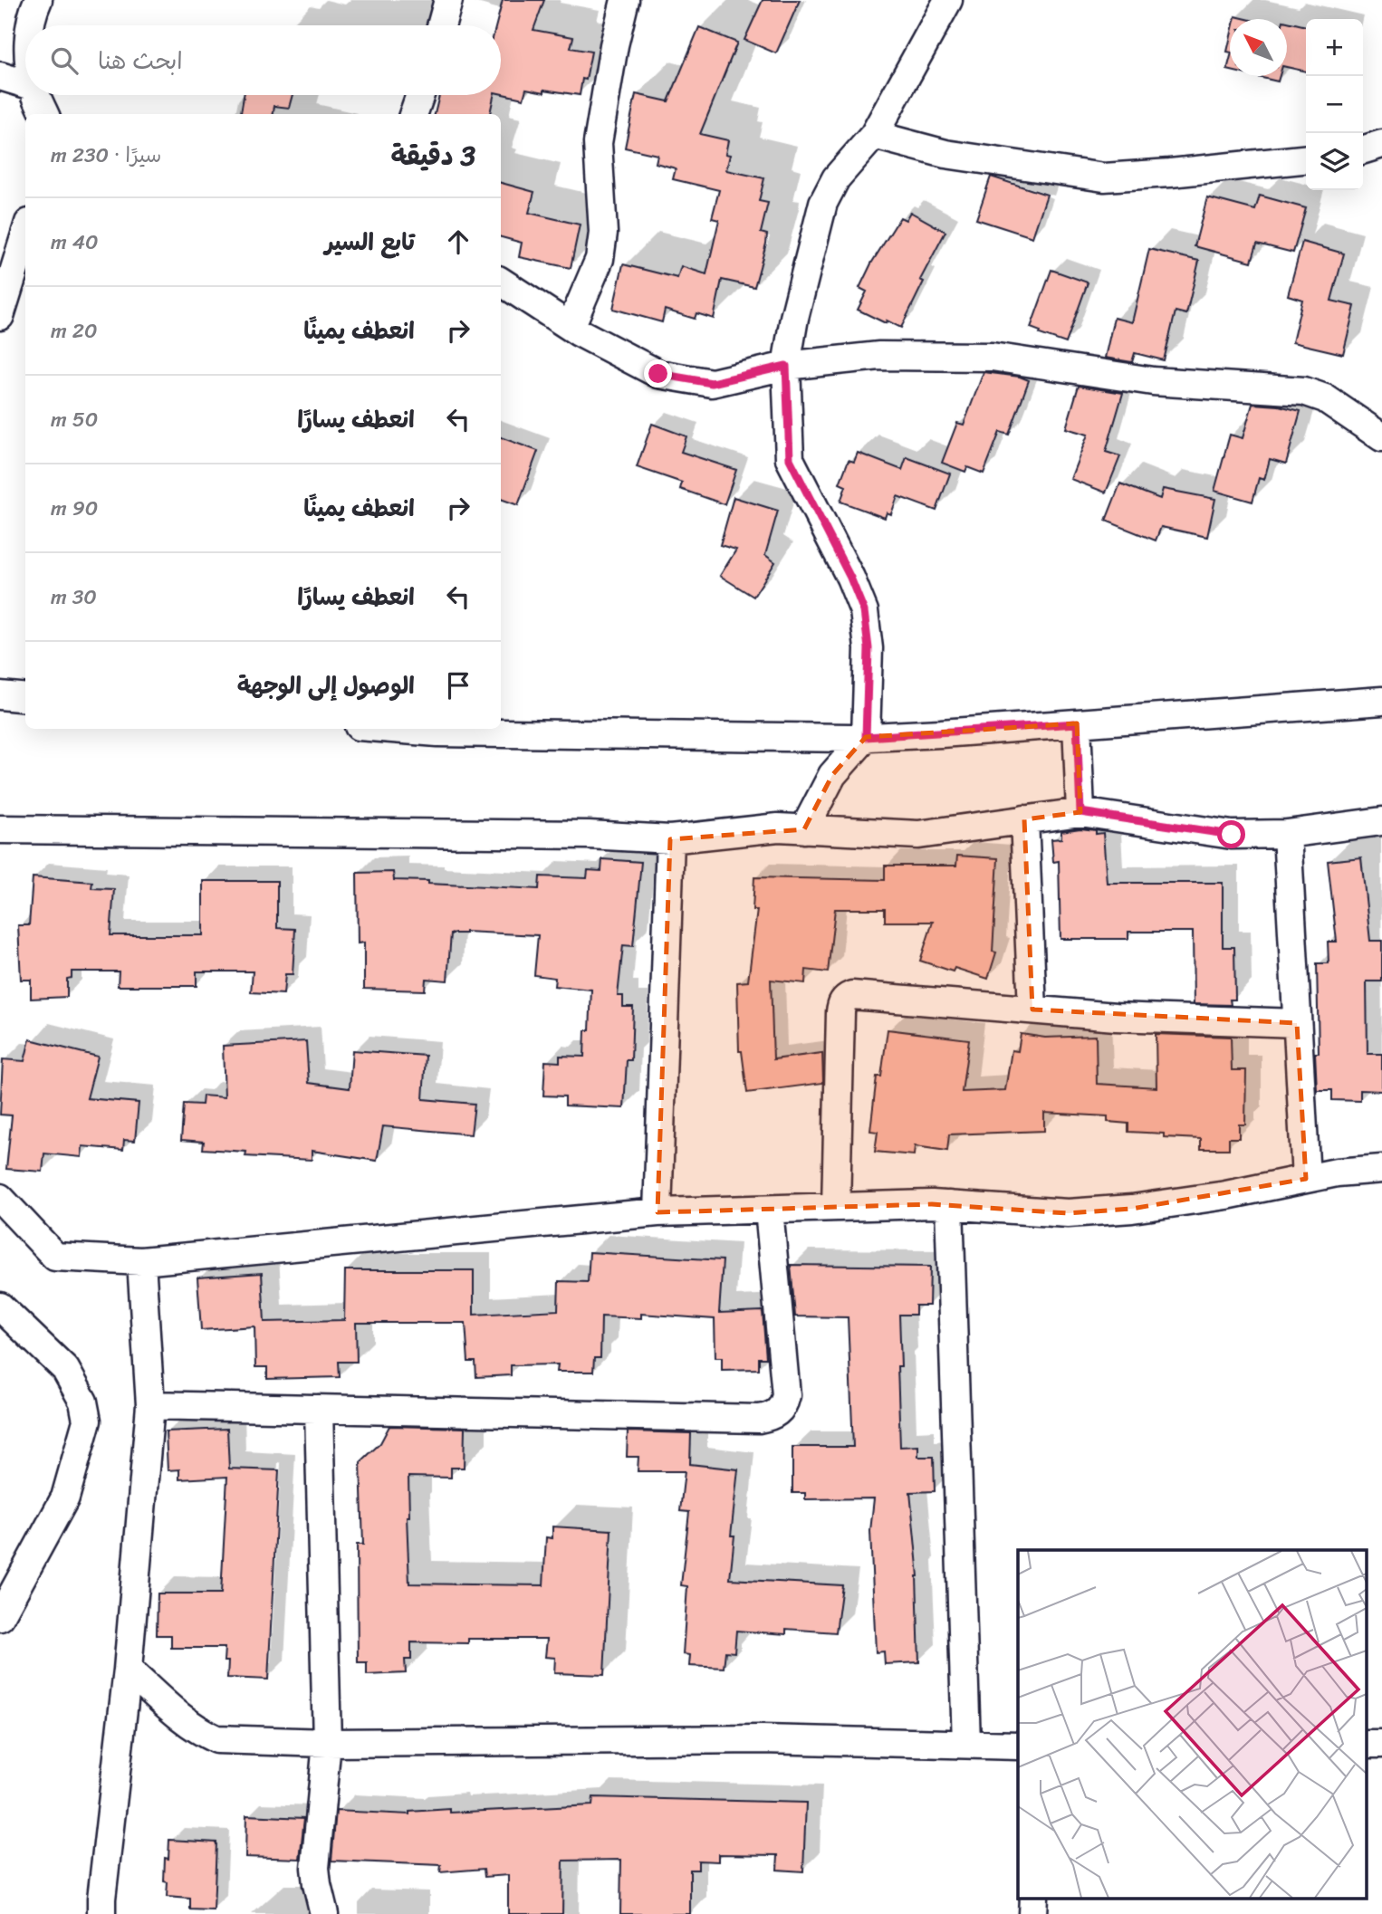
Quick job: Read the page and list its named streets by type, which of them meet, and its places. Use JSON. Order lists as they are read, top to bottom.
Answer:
{
  "north": "top left",
  "page": {
    "map_buttons": ["+", "−"],
    "search": "ابحث هنا",
    "heading": ["3 دقيقة", "سيرًا · 230 m"],
    "list": [
      ["تابع السير", "40 m"],
      ["انعطف يمينًا", "20 m"],
      ["انعطف يسارًا", "50 m"],
      ["انعطف يمينًا", "90 m"],
      ["انعطف يسارًا", "30 m"],
      "الوصول إلى الوجهة"
    ]
  }
}
